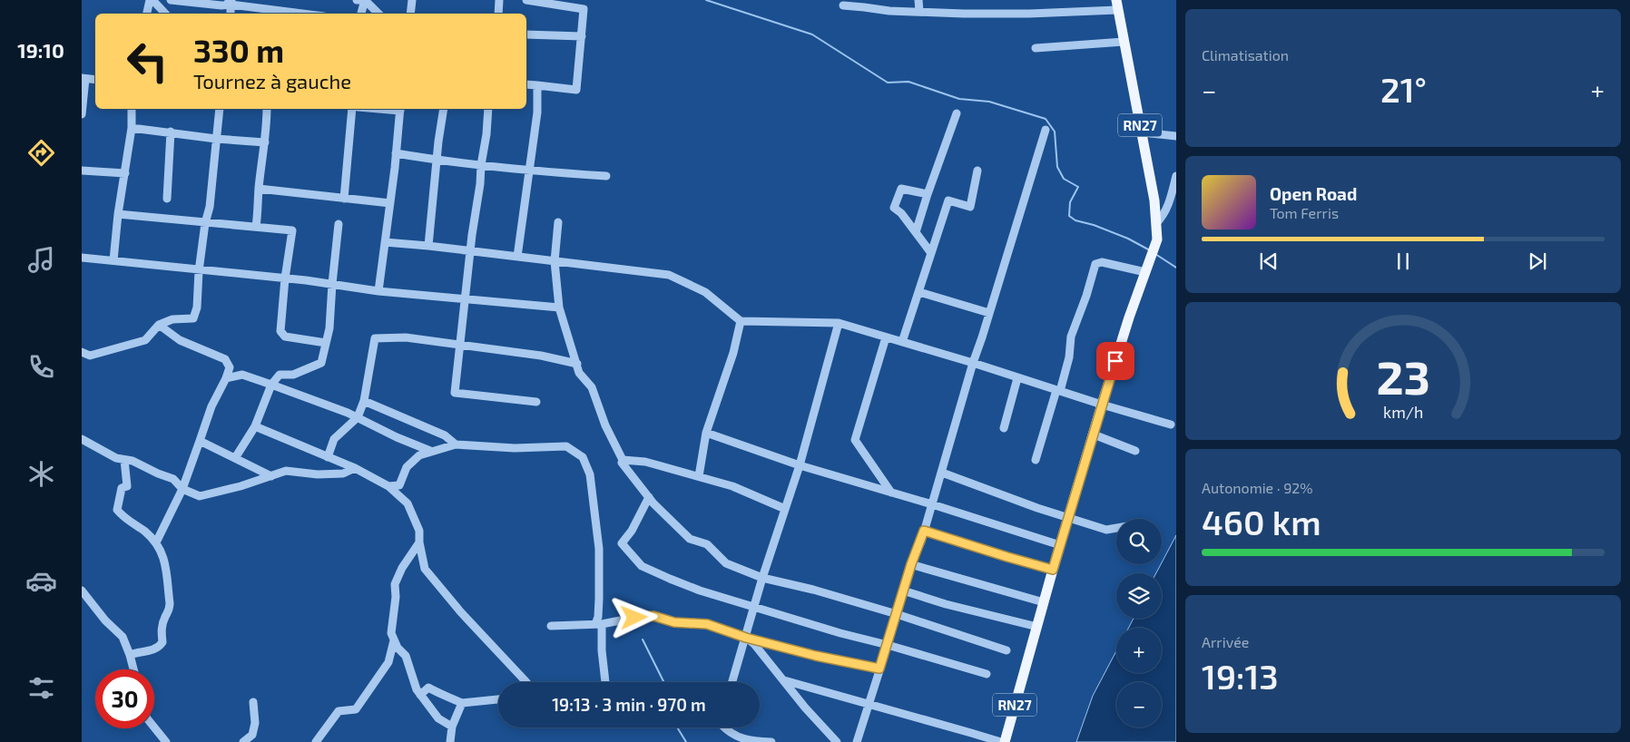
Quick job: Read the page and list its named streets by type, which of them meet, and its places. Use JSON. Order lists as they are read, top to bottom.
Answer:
{
  "streets": {
    "main road": ["RN27"]
  },
  "page": {
    "tabs": "19:10",
    "tile": [
      "Climatisation",
      ["Autonomie · 92%", "460 km"],
      ["Arrivée", "19:13"]
    ],
    "turn": ["330 m", "Tournez à gauche"],
    "heat": ["−", "21°", "+"],
    "song": ["Open Road", "Tom Ferris"],
    "map_buttons": ["+", "−"],
    "limit": "30",
    "trip": "19:13 · 3 min · 970 m",
    "gauge": ["23", "km/h"]
  }
}
